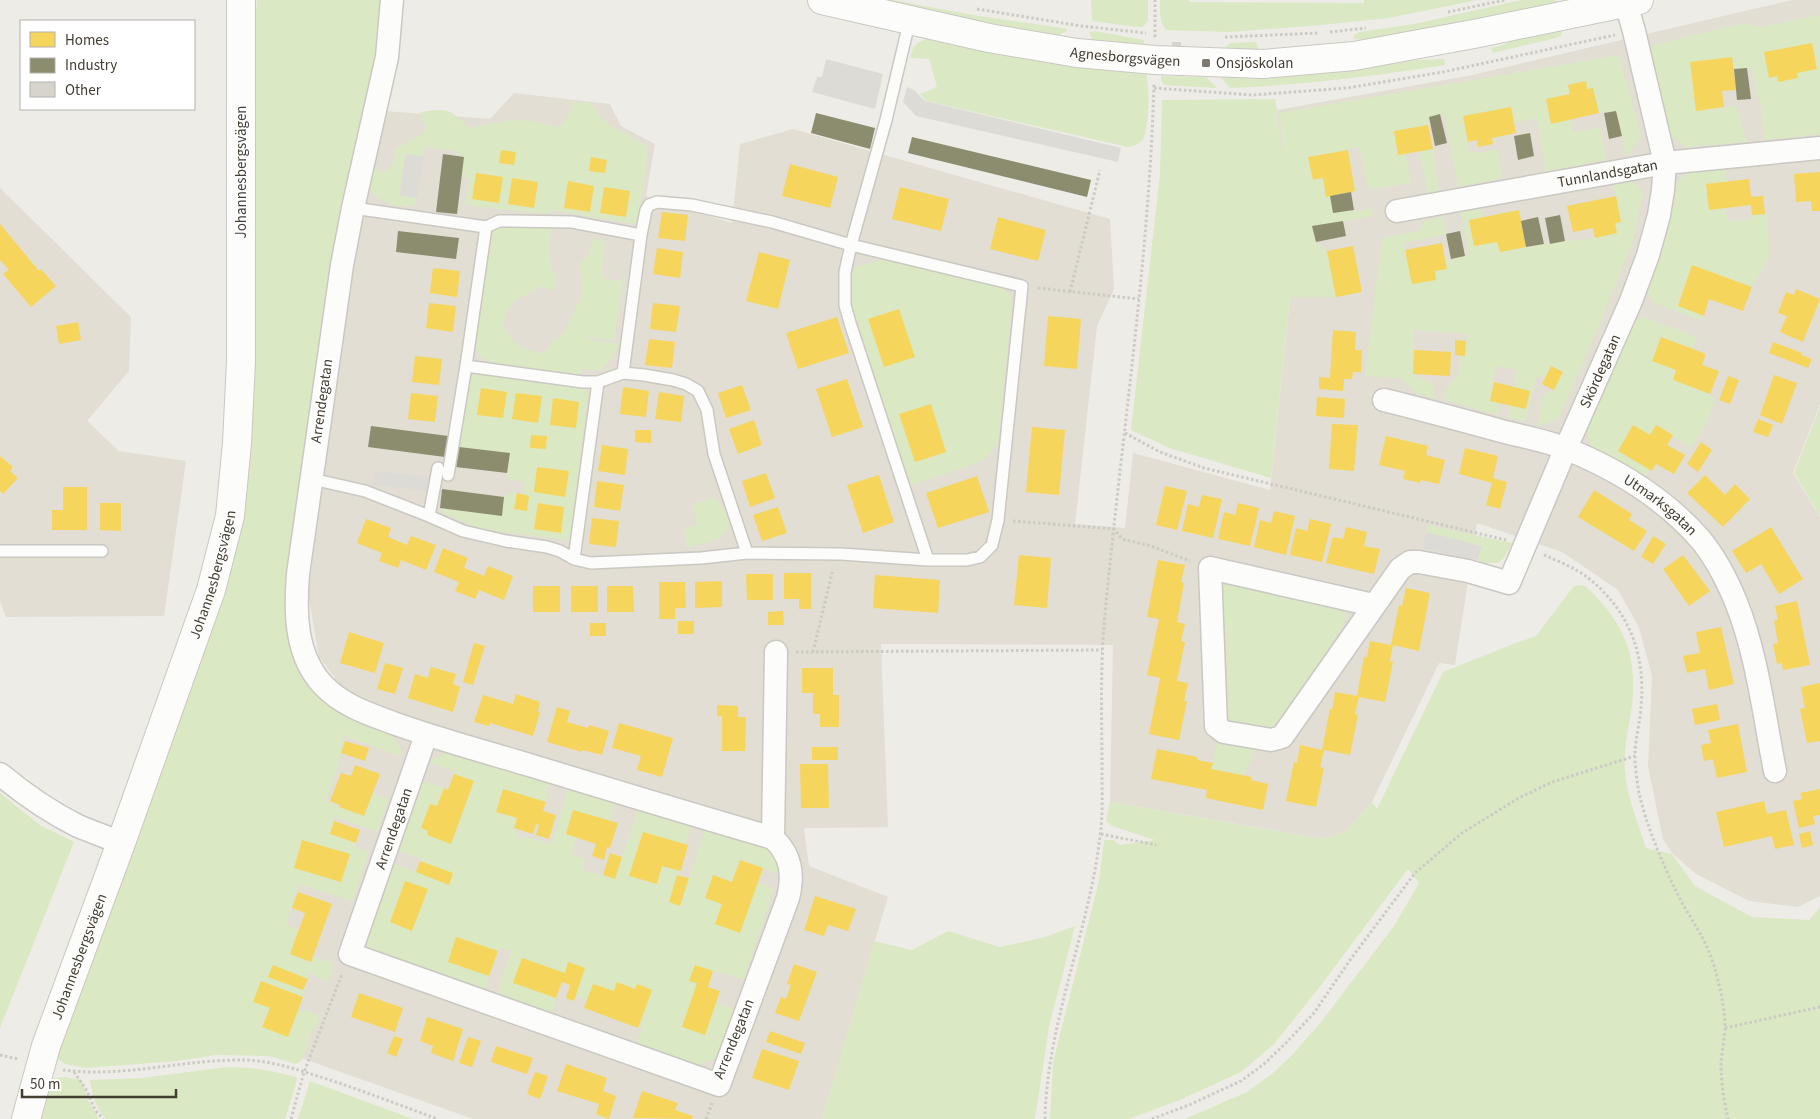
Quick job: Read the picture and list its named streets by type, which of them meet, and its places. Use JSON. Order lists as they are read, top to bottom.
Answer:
{
  "streets": {
    "street": [
      "Agnesborgsvägen",
      "Johannesbergsvägen",
      "Tunnlandsgatan",
      "Skördegatan",
      "Arrendegatan",
      "Utmarksgatan"
    ]
  },
  "crossings": [
    ["Agnesborgsvägen", "Skördegatan"],
    ["Tunnlandsgatan", "Skördegatan"],
    ["Skördegatan", "Utmarksgatan"]
  ],
  "places": {
    "transit": ["Onsjöskolan"]
  },
  "legend": ["Homes", "Industry", "Other"],
  "scale_bar": "50 m"
}
